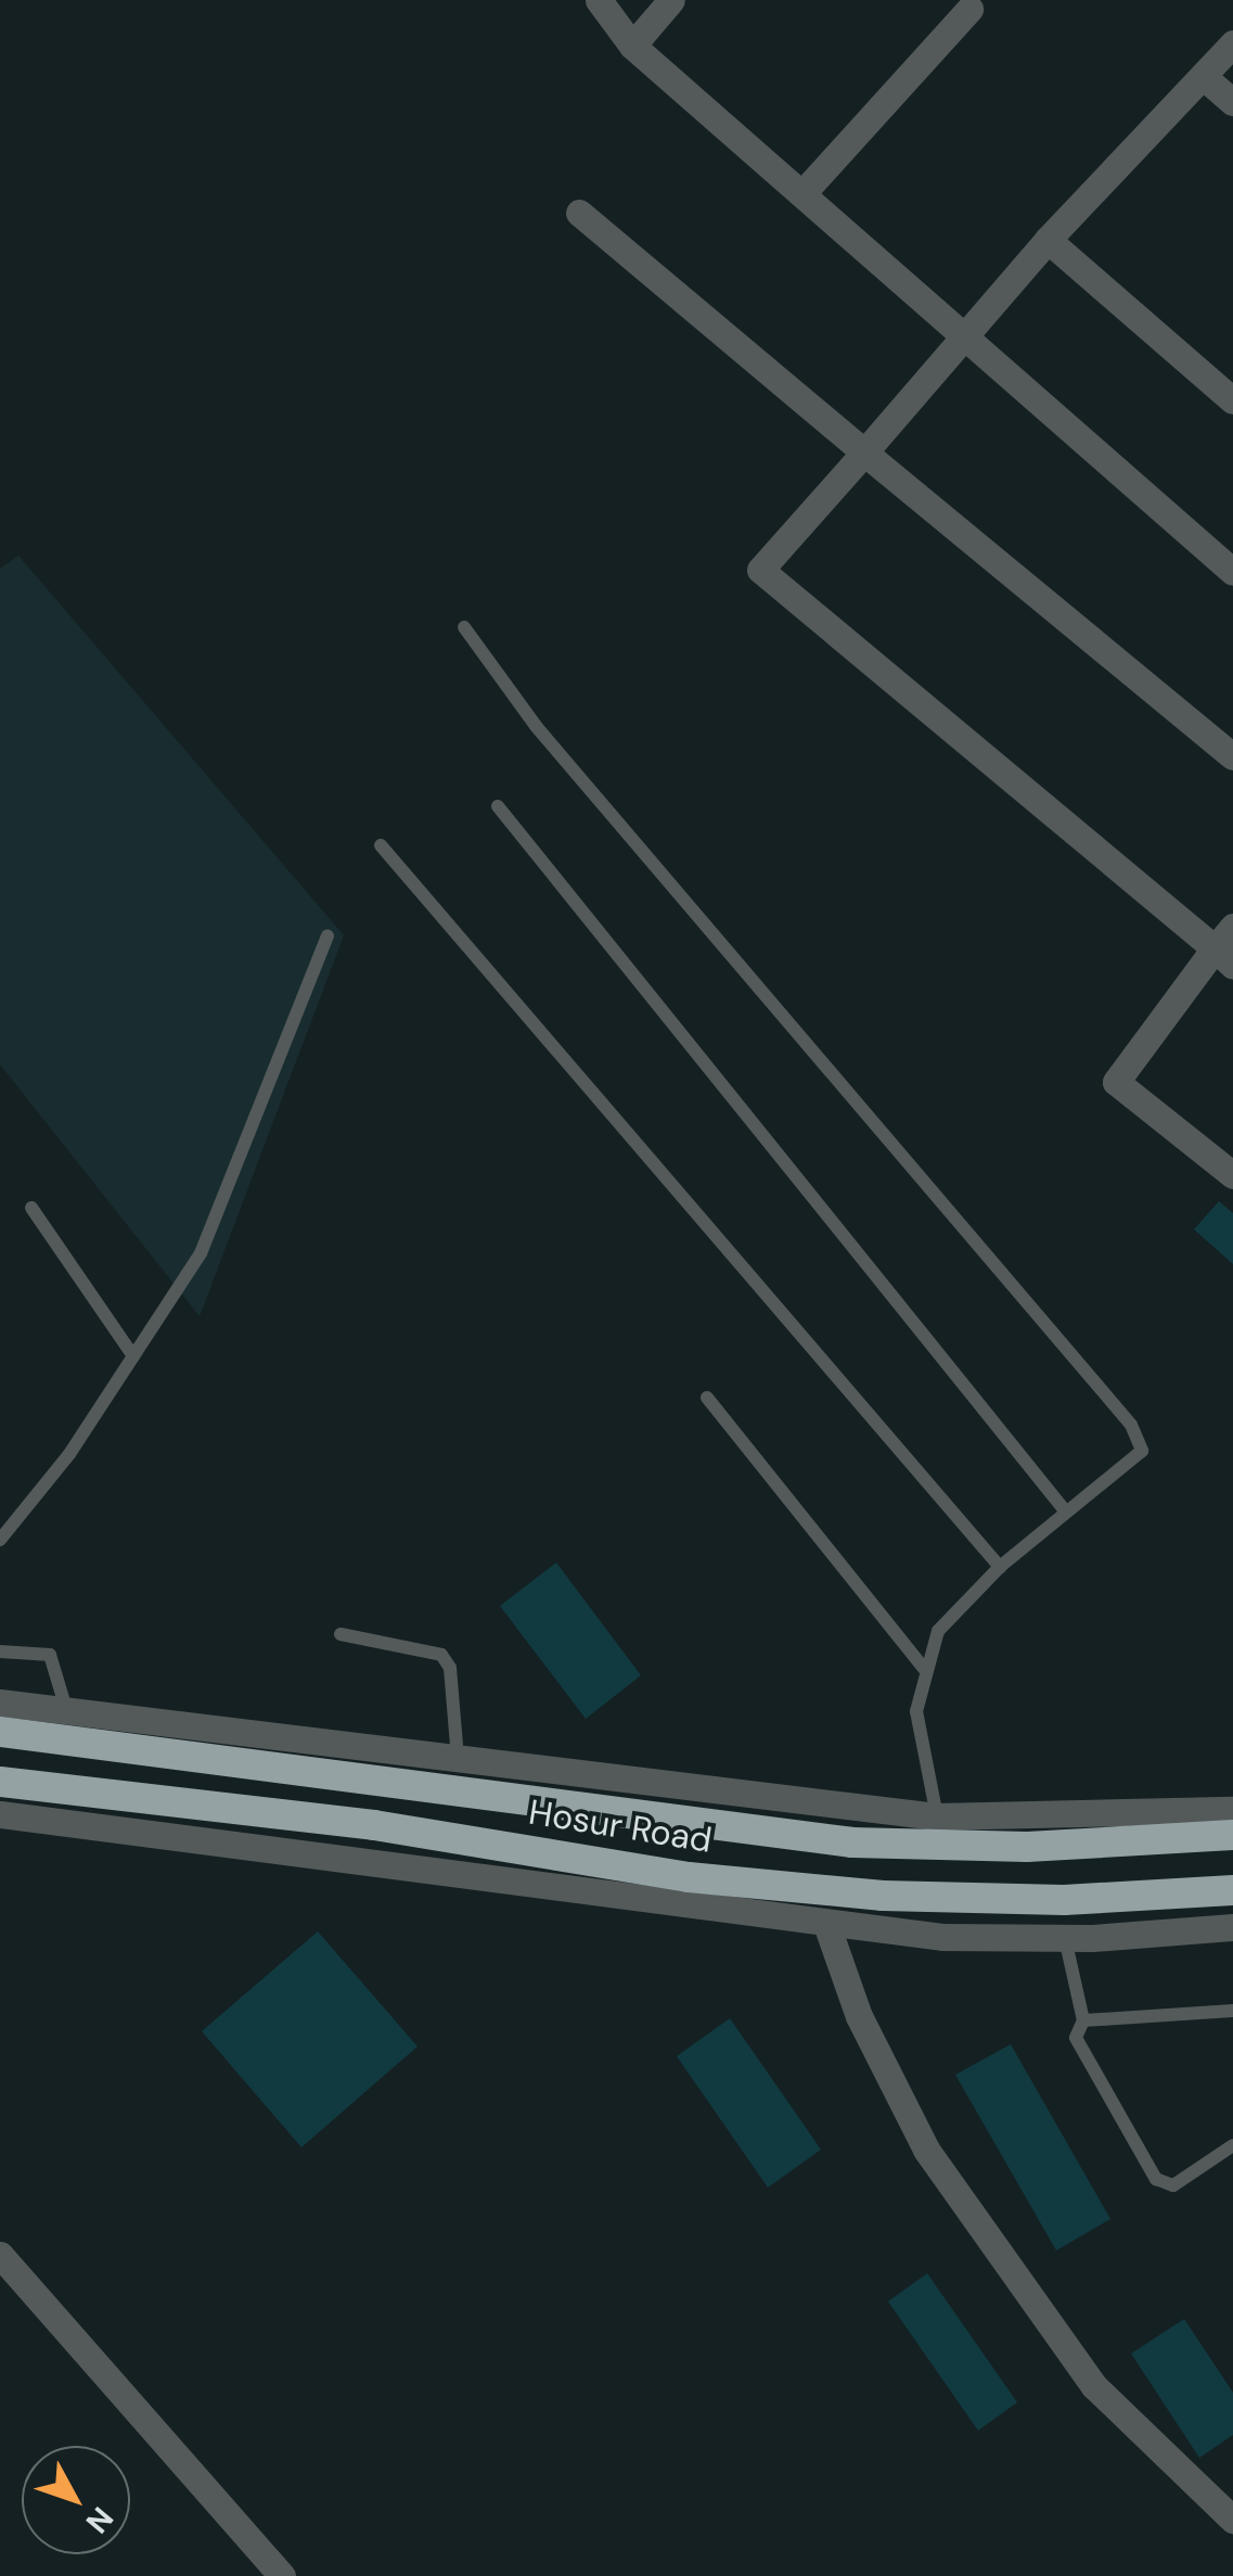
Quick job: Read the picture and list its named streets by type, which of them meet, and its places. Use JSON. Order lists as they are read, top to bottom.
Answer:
{
  "streets": {
    "highway": ["Hosur Road"]
  },
  "north": "bottom right"
}
